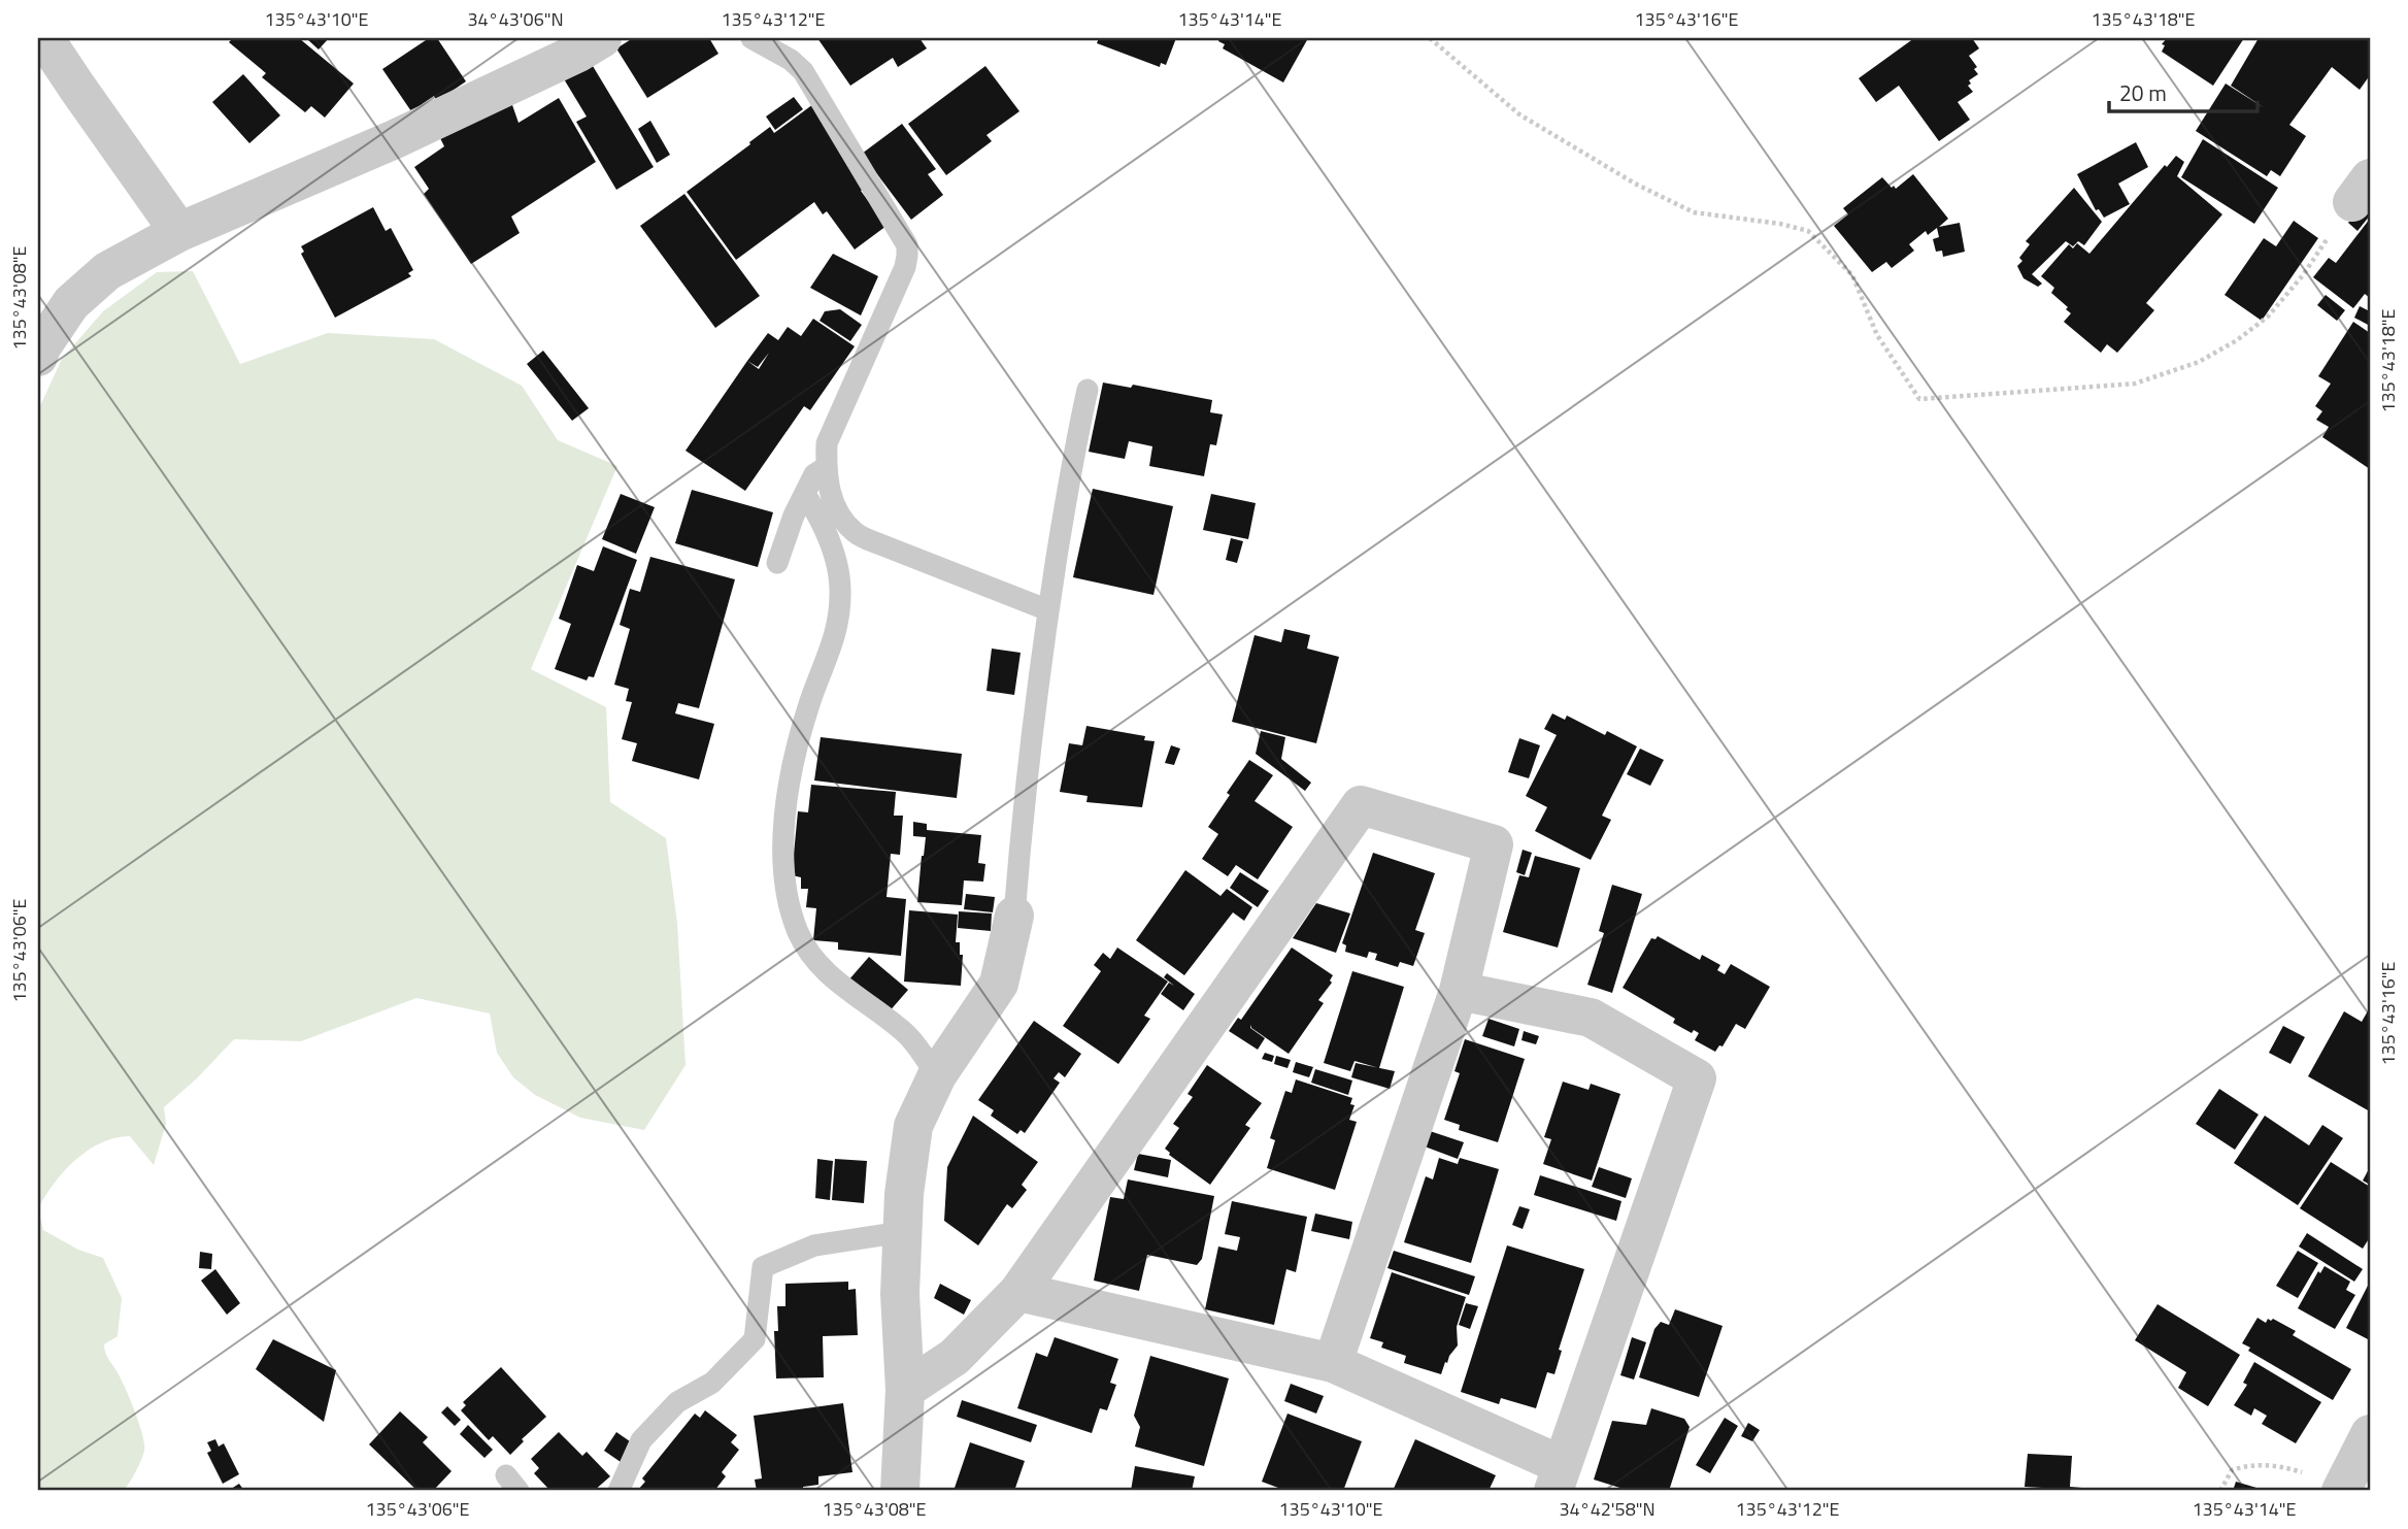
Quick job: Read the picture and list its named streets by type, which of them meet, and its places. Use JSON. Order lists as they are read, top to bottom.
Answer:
{
  "scale_bar": "20 m",
  "coordinates": [
    "135°43'10\"E",
    "34°43'06\"N",
    "135°43'12\"E",
    "135°43'14\"E",
    "135°43'16\"E",
    "135°43'18\"E",
    "135°43'08\"E",
    "135°43'06\"E",
    "34°42'58\"N"
  ]
}
